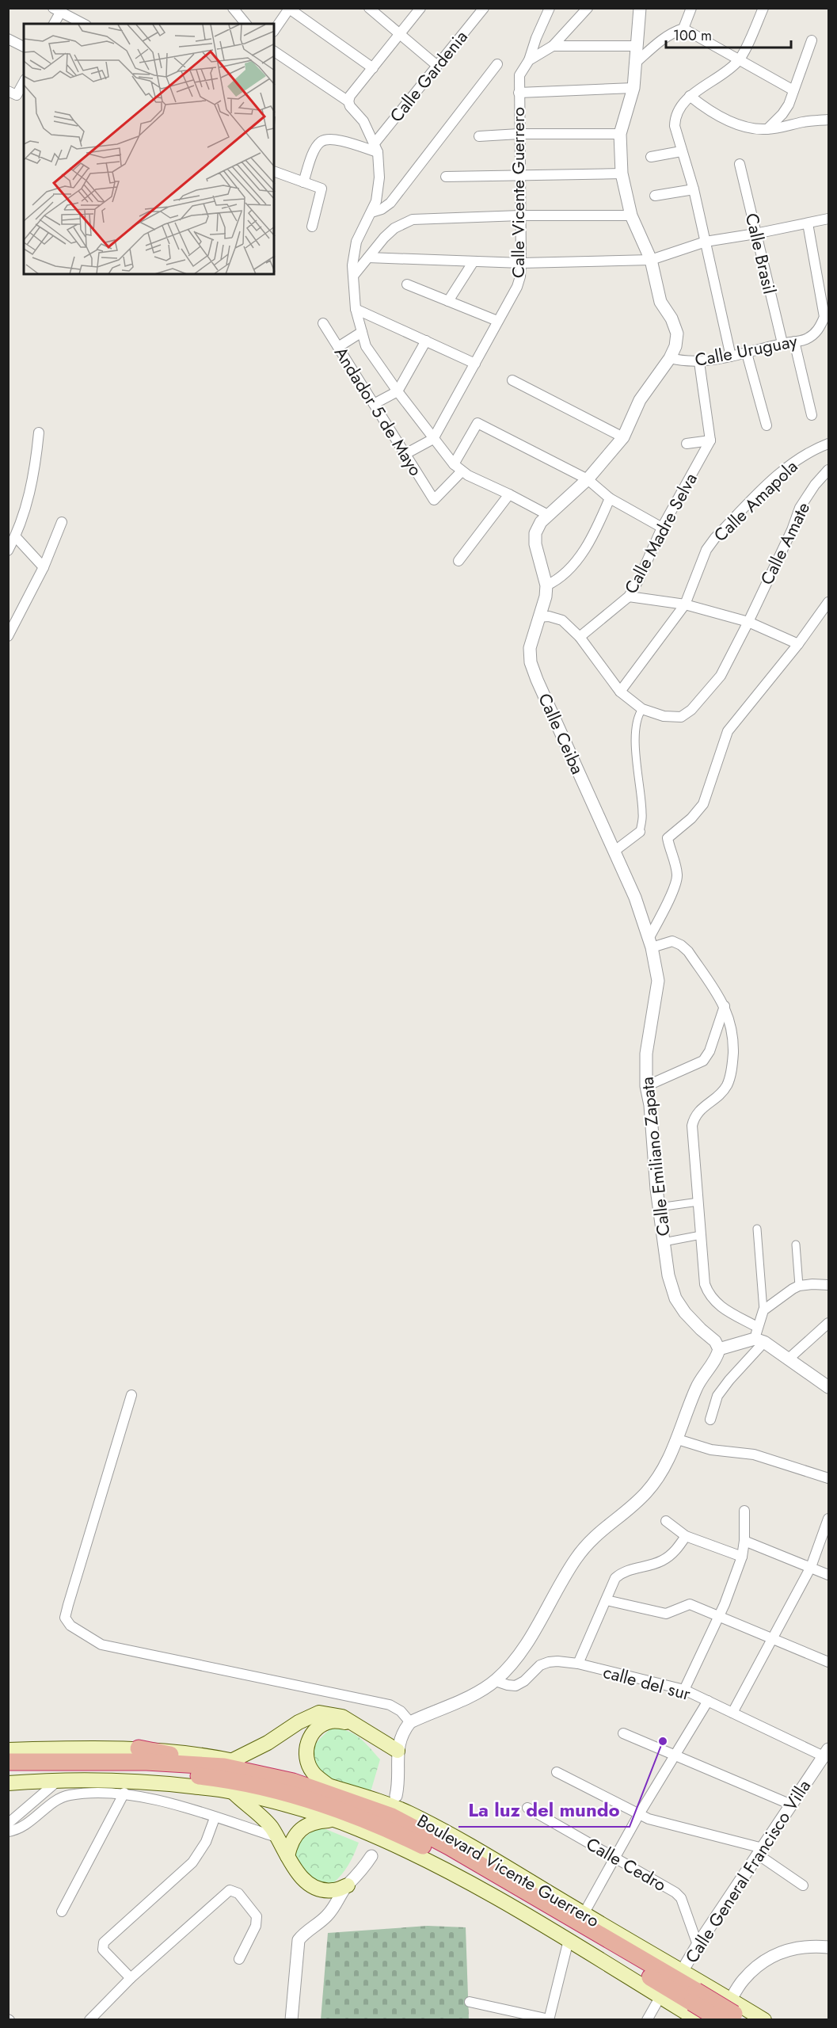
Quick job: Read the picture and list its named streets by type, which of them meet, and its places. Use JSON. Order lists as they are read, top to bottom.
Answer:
{
  "streets": {
    "highway": ["Boulevard Vicente Guerrero"],
    "street": [
      "Calle Gardenia",
      "Calle Vicente Guerrero",
      "Calle Brasil",
      "Calle Uruguay",
      "Andador 5 de Mayo",
      "Calle Amapola",
      "Calle Madre Selva",
      "Calle Amate",
      "Calle Ceiba",
      "Calle Emiliano Zapata",
      "calle del sur",
      "Calle Cedro",
      "Calle General Francisco Villa"
    ]
  },
  "crossings": [
    ["Calle Brasil", "Calle Uruguay"],
    ["Calle Ceiba", "Calle Emiliano Zapata"],
    ["calle del sur", "Calle General Francisco Villa"],
    ["Calle Cedro", "Calle General Francisco Villa"],
    ["Boulevard Vicente Guerrero", "Calle General Francisco Villa"]
  ],
  "places": ["La luz del mundo"],
  "scale_bar": "100 m"
}
